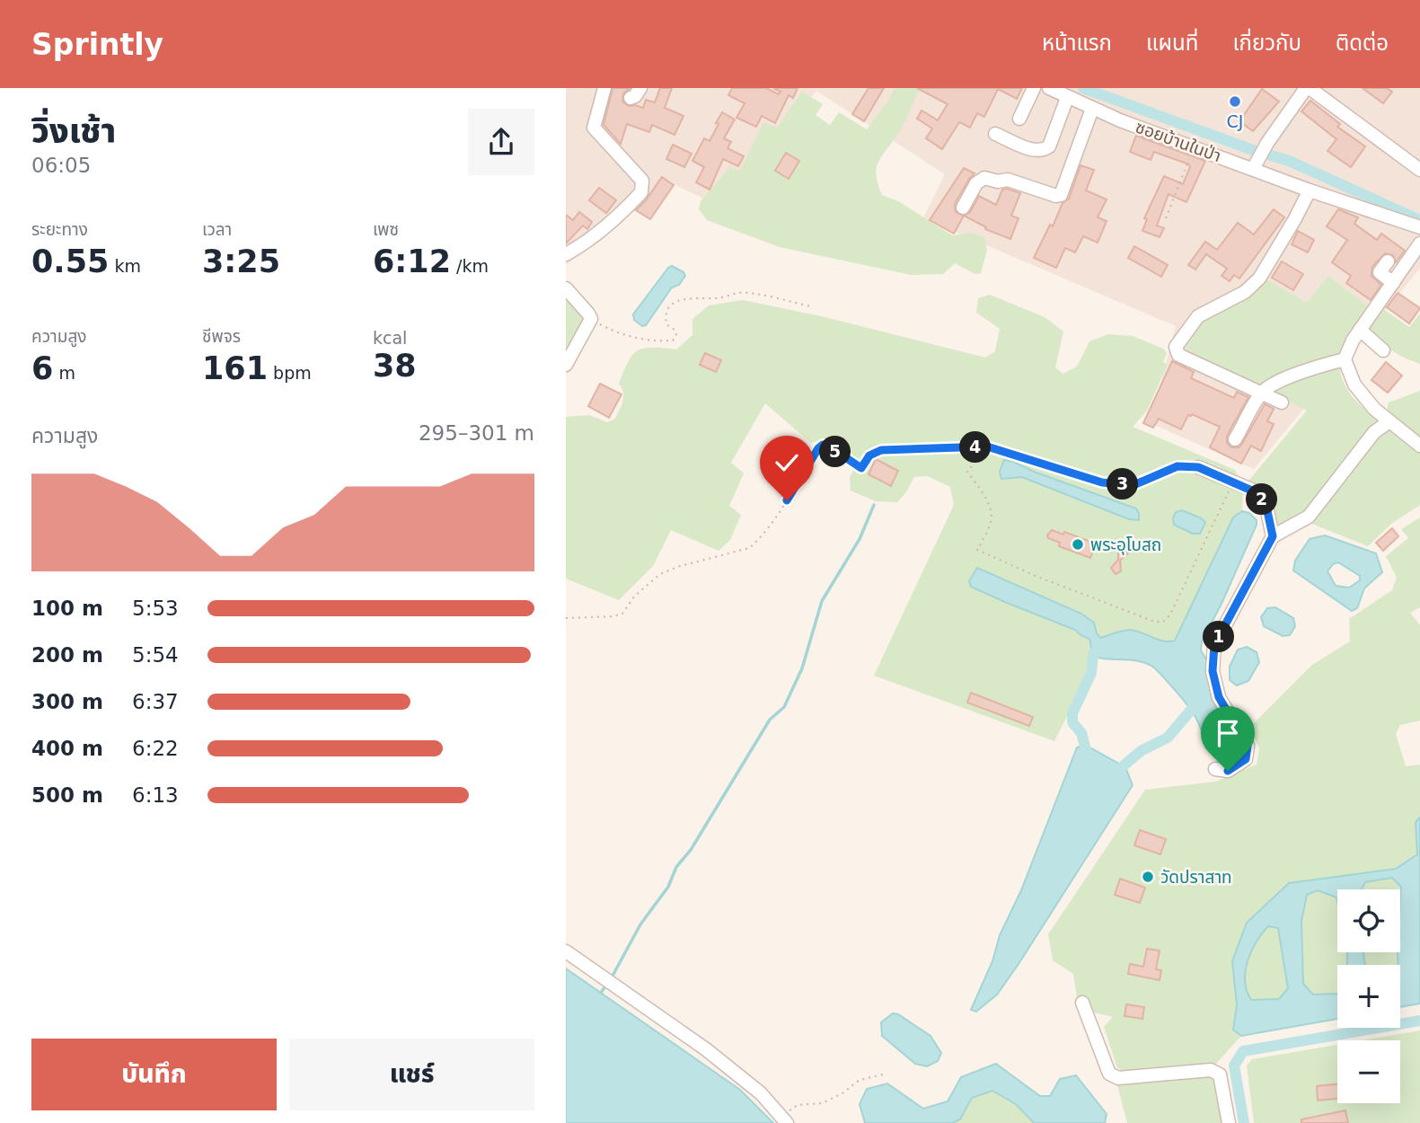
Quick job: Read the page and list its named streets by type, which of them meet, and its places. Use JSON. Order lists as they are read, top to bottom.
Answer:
{
  "streets": {
    "street": ["ซอยบ้านในป่า"]
  },
  "places": ["CJ", "พระอุโบสถ", "วัดปราสาท"],
  "page": {
    "header": "Sprintly",
    "nav": [
      "หน้าแรก",
      "แผนที่",
      "เกี่ยวกับ",
      "ติดต่อ"
    ],
    "heading": ["วิ่งเช้า", "06:05"],
    "stats": [
      ["ระยะทาง", "0.55 km"],
      ["เวลา", "3:25"],
      ["เพซ", "6:12 /km"],
      ["ความสูง", "6 m"],
      ["ชีพจร", "161 bpm"],
      ["kcal", "38"]
    ],
    "chart": ["ความสูง", "295–301 m"],
    "pins": [
      "4",
      "5",
      "3",
      "2",
      "1"
    ],
    "list": [
      {
        "name": "100 m",
        "note": "5:53"
      },
      {
        "name": "200 m",
        "note": "5:54"
      },
      {
        "name": "300 m",
        "note": "6:37"
      },
      {
        "name": "400 m",
        "note": "6:22"
      },
      {
        "name": "500 m",
        "note": "6:13"
      }
    ],
    "map_buttons": ["+", "−"],
    "buttons": ["บันทึก", "แชร์"]
  }
}
